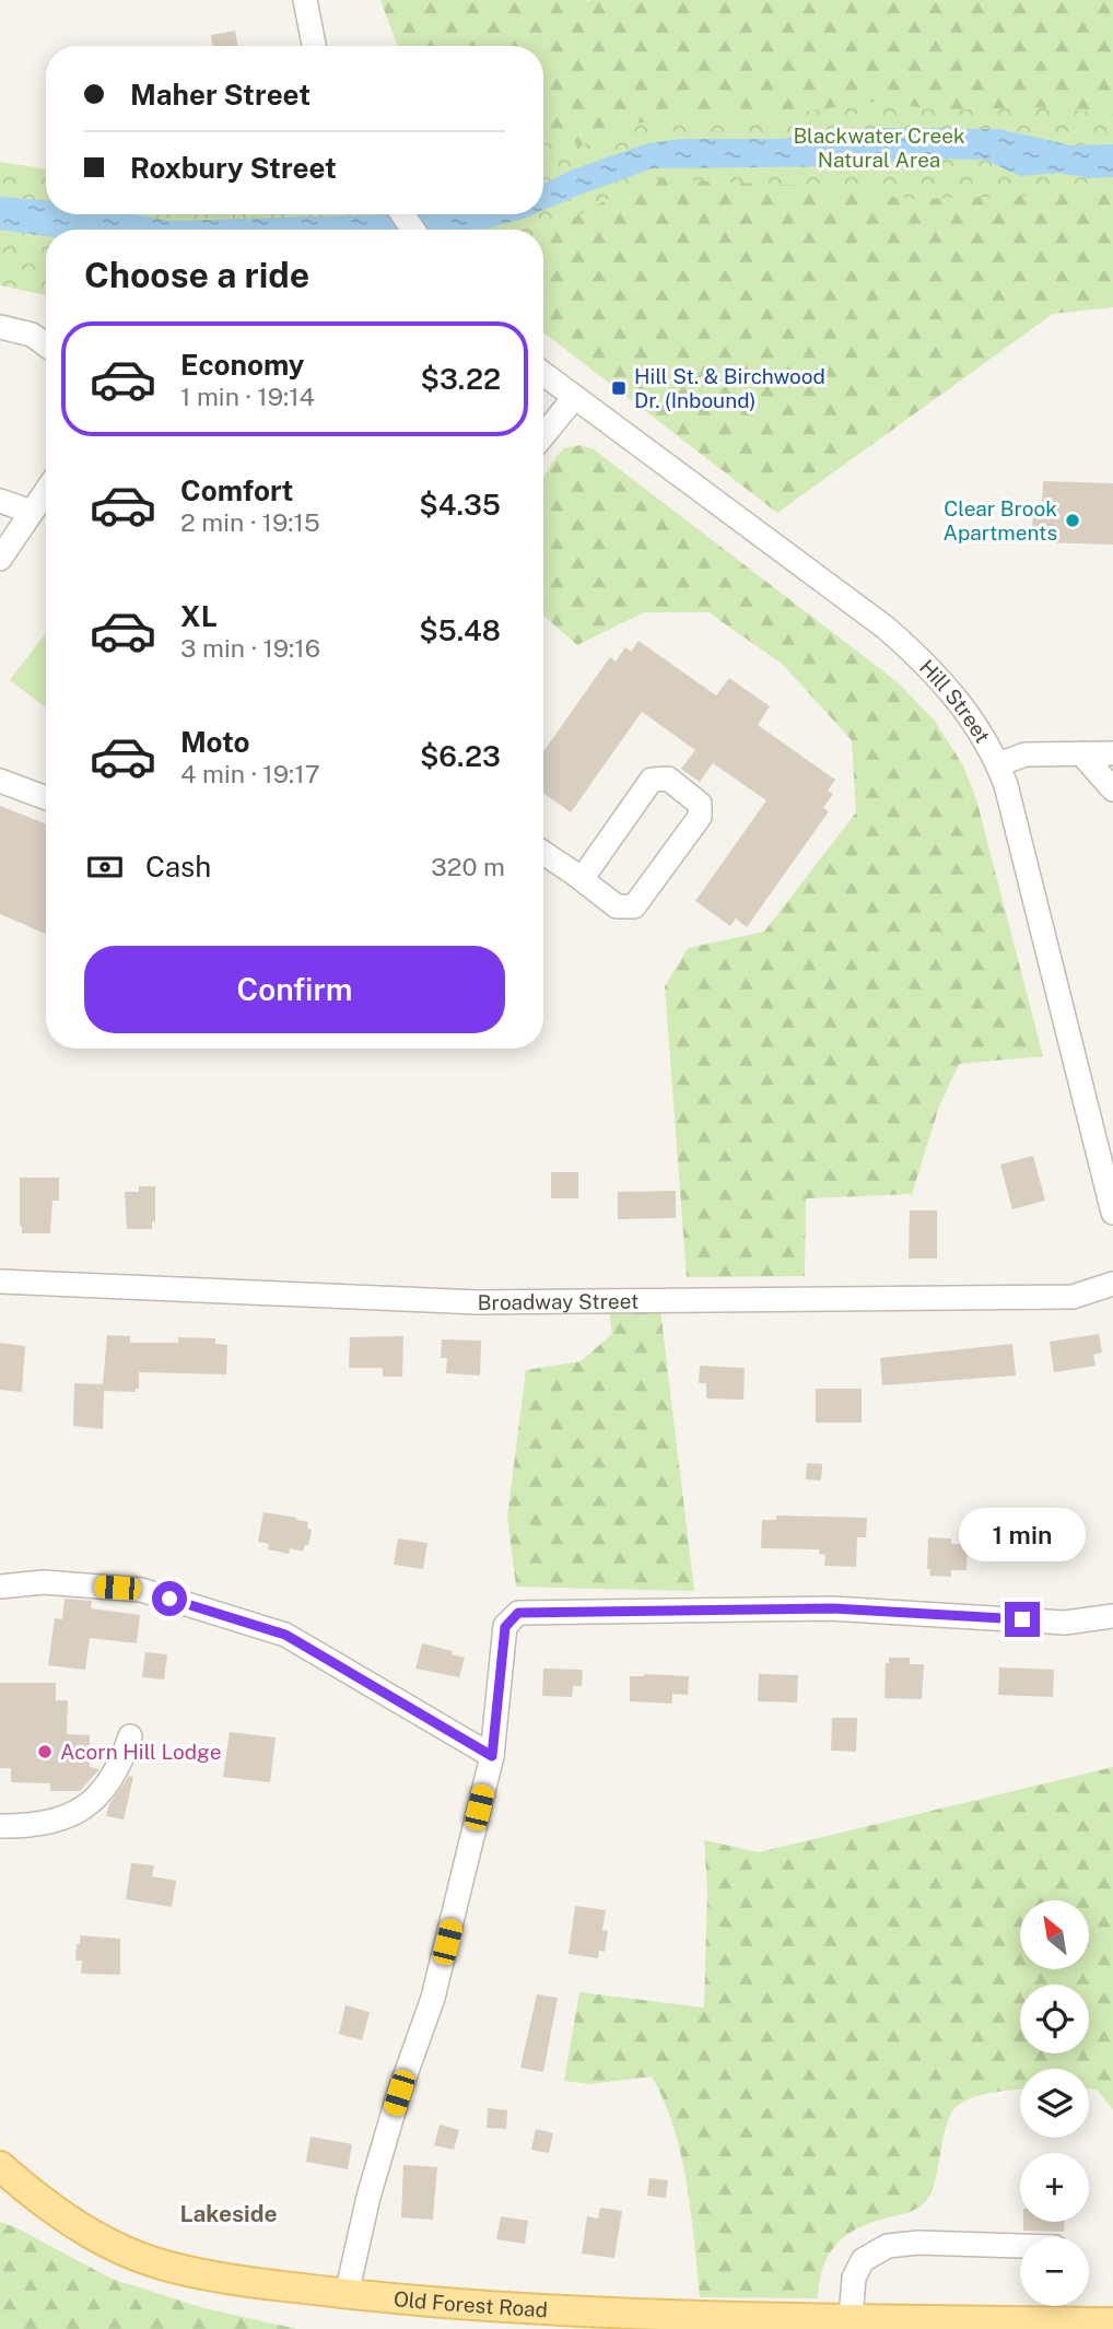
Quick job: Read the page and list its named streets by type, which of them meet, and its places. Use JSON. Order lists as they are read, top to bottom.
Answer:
{
  "streets": {
    "main road": ["Old Forest Road"],
    "street": ["Hill Street", "Broadway Street"]
  },
  "districts": ["Lakeside"],
  "parks": ["Blackwater Creek Natural Area"],
  "places": {
    "transit": ["Hill St. & Birchwood Dr. (Inbound)"],
    "other": ["Clear Brook Apartments", "Acorn Hill Lodge"]
  },
  "north": "top left",
  "page": {
    "banner": ["Maher Street", "Roxbury Street"],
    "heading": "Choose a ride",
    "list": [
      {
        "name": "Economy",
        "note": "1 min · 19:14",
        "value": "$3.22"
      },
      {
        "name": "Comfort",
        "note": "2 min · 19:15",
        "value": "$4.35"
      },
      {
        "name": "XL",
        "note": "3 min · 19:16",
        "value": "$5.48"
      },
      {
        "name": "Moto",
        "note": "4 min · 19:17",
        "value": "$6.23"
      }
    ],
    "pay": ["Cash", "320 m"],
    "buttons": "Confirm",
    "bubble": "1 min",
    "map_buttons": ["+", "−"]
  }
}
